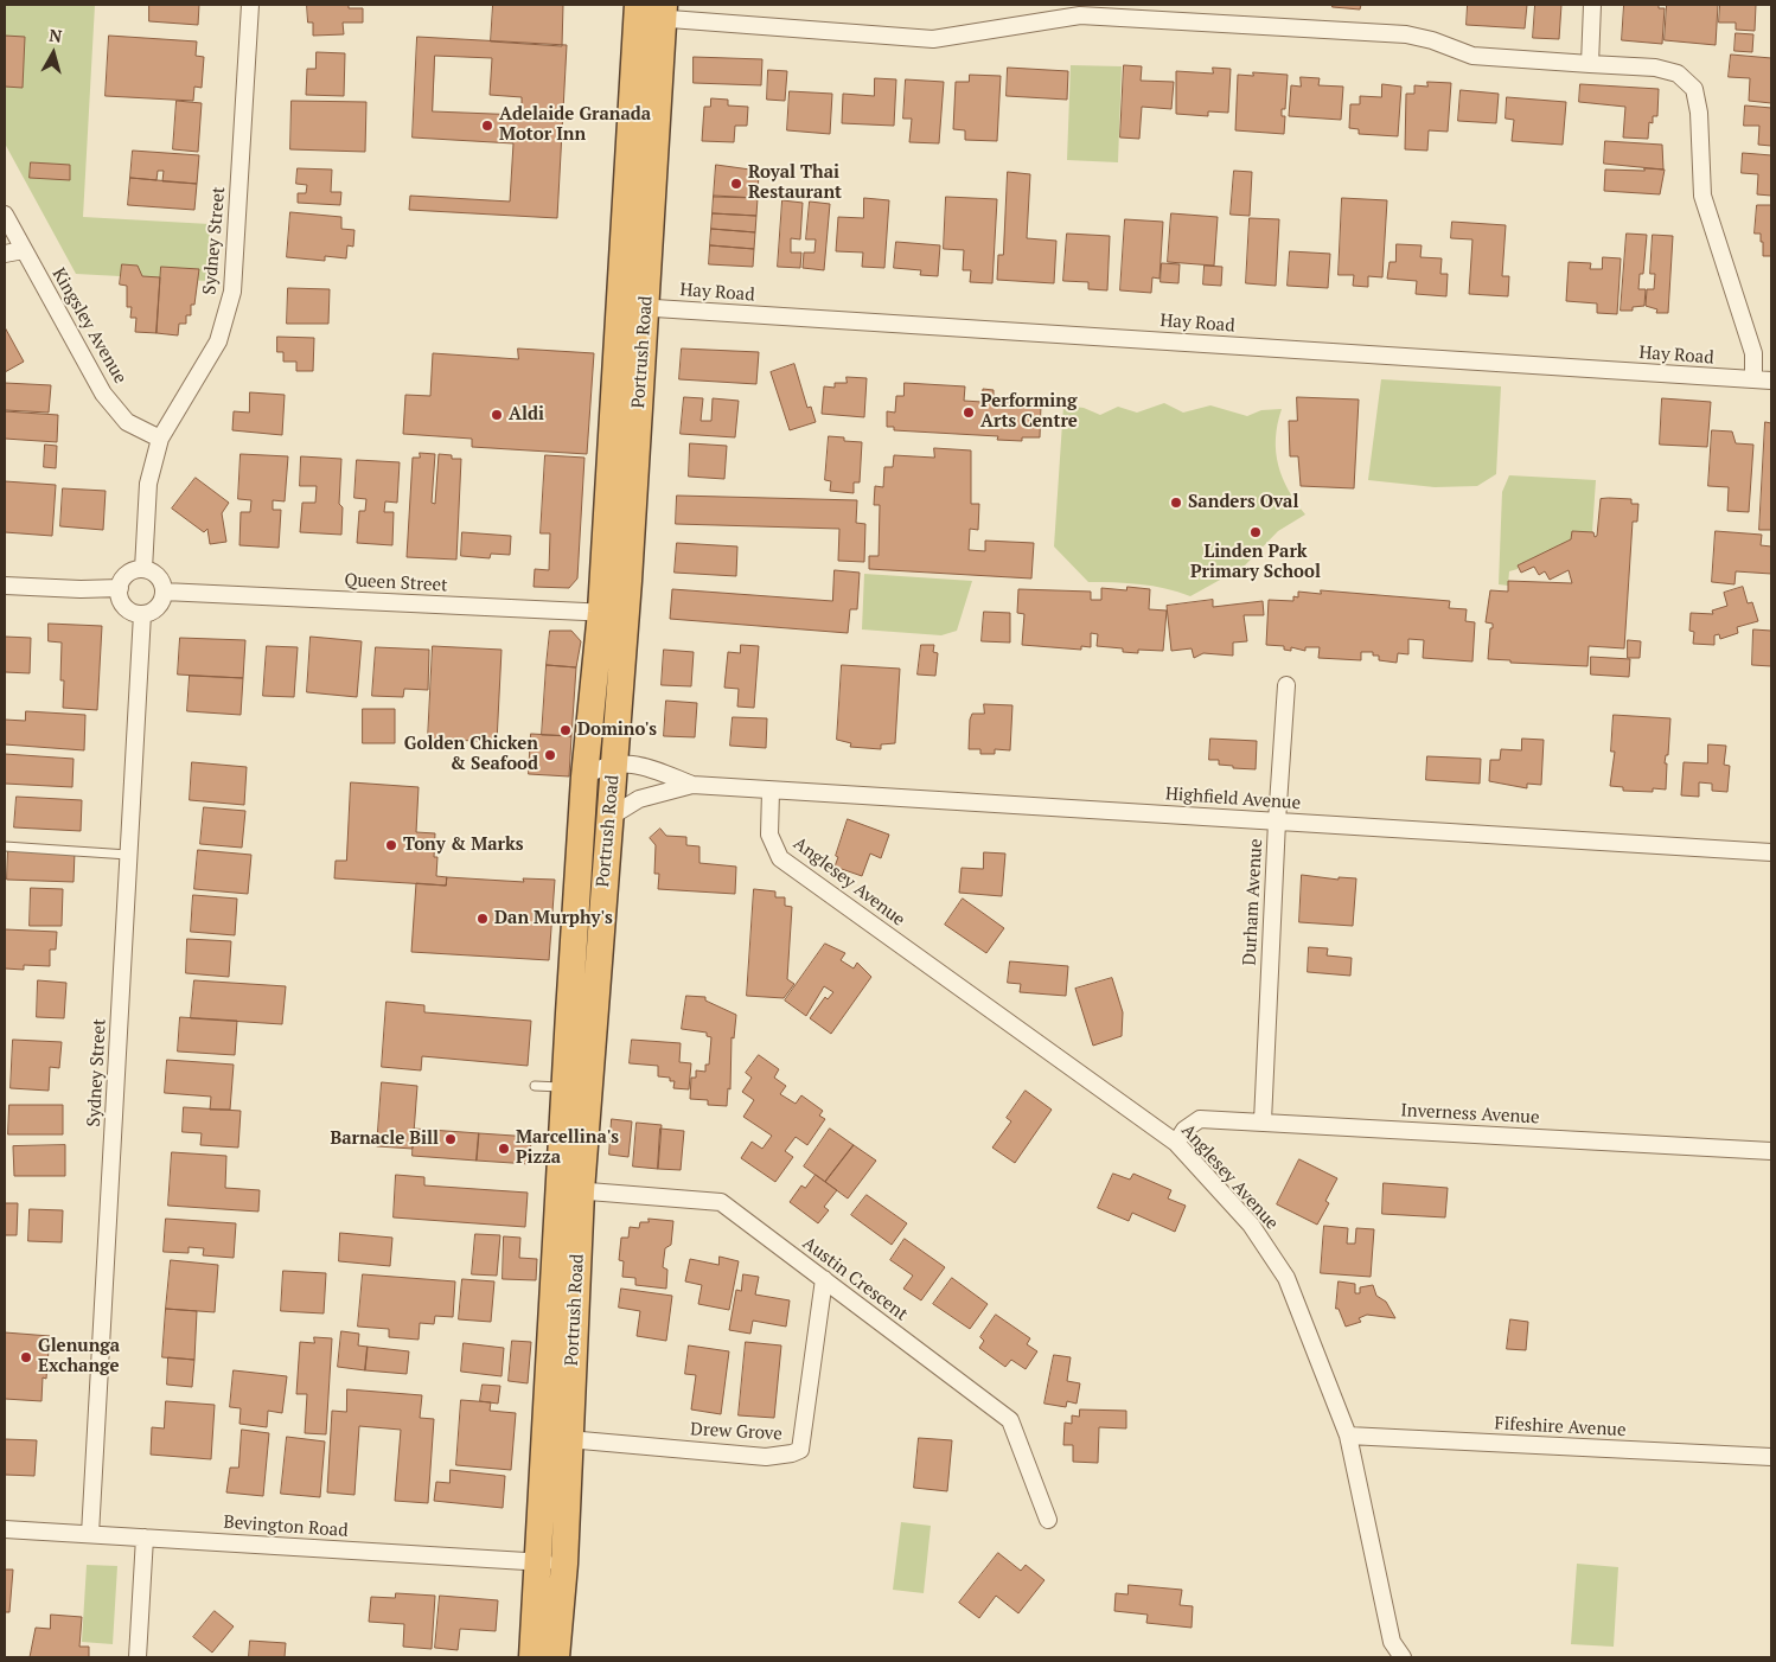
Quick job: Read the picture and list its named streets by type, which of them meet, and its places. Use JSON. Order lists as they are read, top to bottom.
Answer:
{
  "streets": {
    "highway": ["Portrush Road"],
    "street": [
      "Sydney Street",
      "Hay Road",
      "Kingsley Avenue",
      "Queen Street",
      "Highfield Avenue",
      "Anglesey Avenue",
      "Durham Avenue",
      "Inverness Avenue",
      "Austin Crescent",
      "Fifeshire Avenue",
      "Drew Grove",
      "Bevington Road"
    ]
  },
  "crossings": [
    ["Sydney Street", "Kingsley Avenue"],
    ["Sydney Street", "Queen Street"],
    ["Sydney Street", "Bevington Road"],
    ["Hay Road", "Portrush Road"],
    ["Portrush Road", "Queen Street"],
    ["Portrush Road", "Highfield Avenue"],
    ["Portrush Road", "Austin Crescent"],
    ["Portrush Road", "Drew Grove"],
    ["Portrush Road", "Bevington Road"],
    ["Highfield Avenue", "Anglesey Avenue"],
    ["Highfield Avenue", "Durham Avenue"],
    ["Anglesey Avenue", "Inverness Avenue"],
    ["Anglesey Avenue", "Fifeshire Avenue"],
    ["Durham Avenue", "Inverness Avenue"],
    ["Austin Crescent", "Drew Grove"]
  ],
  "places": [
    "Adelaide Granada Motor Inn",
    "Royal Thai Restaurant",
    "Performing Arts Centre",
    "Aldi",
    "Sanders Oval",
    "Linden Park Primary School",
    "Domino's",
    "Golden Chicken & Seafood",
    "Tony & Marks",
    "Dan Murphy's",
    "Barnacle Bill",
    "Marcellina's Pizza",
    "Glenunga Exchange"
  ],
  "north": "top"
}
